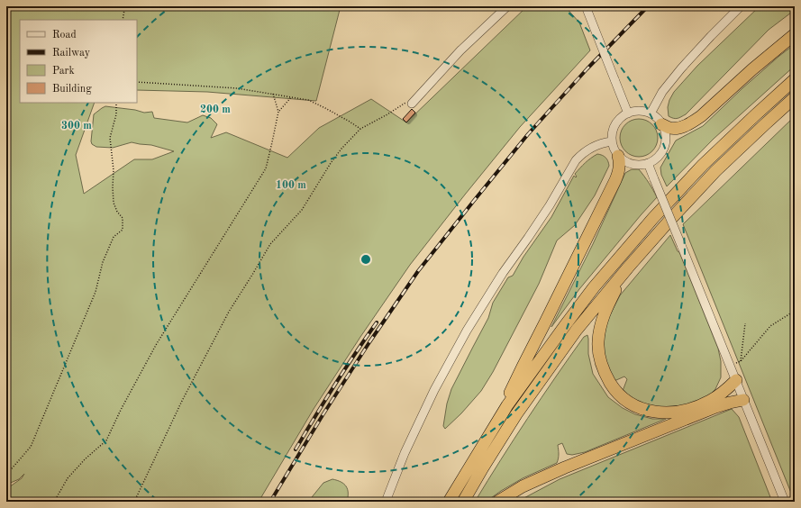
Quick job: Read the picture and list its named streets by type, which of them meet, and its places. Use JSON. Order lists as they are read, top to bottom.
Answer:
{
  "legend": [
    "Road",
    "Railway",
    "Park",
    "Building"
  ],
  "rings": ["200 m", "300 m", "100 m"]
}
